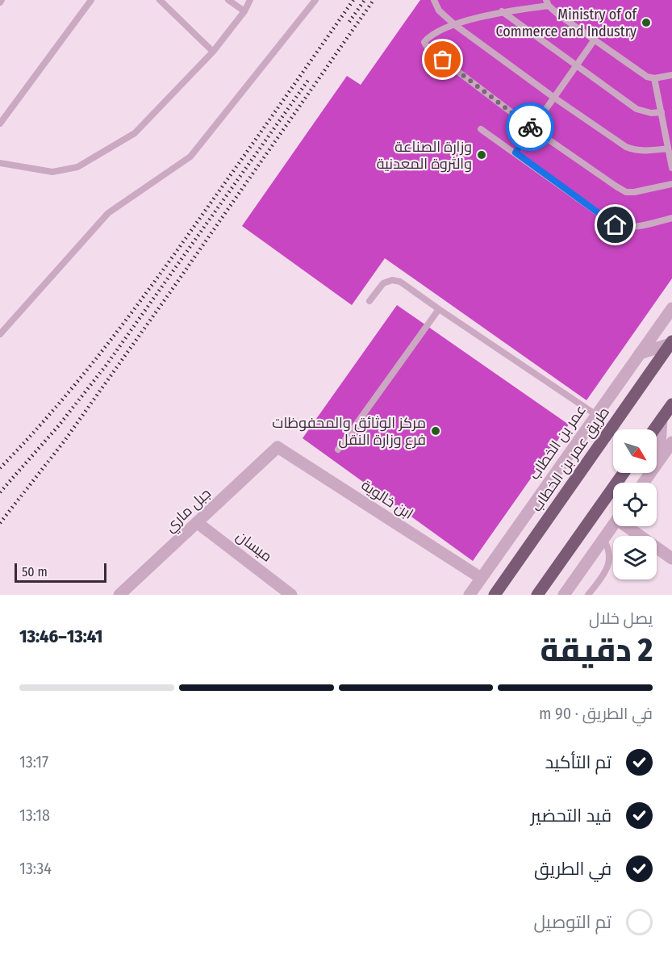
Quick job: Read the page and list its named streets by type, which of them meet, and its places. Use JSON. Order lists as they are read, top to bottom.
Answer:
{
  "streets": {
    "main road": ["طريق عمر بن الخطاب"],
    "street": [
      "عمر بن الخطاب",
      "ابن خالوية",
      "جبل ماري",
      "ميسان"
    ]
  },
  "crossings": [
    ["عمر بن الخطاب", "ابن خالوية"],
    ["ابن خالوية", "جبل ماري"],
    ["جبل ماري", "ميسان"]
  ],
  "places": ["Ministry of of Commerce and Industry", "وزارة الصناعة والثروة المعدنية", "مركز الوثائق والمحفوظات فرع وزارة النقل"],
  "scale_bar": "50 m",
  "north": "bottom right",
  "page": {
    "scale": "50 m",
    "heading": ["2 دقيقة", "يصل خلال", "13:41–13:46"],
    "bar": "في الطريق · 90 m",
    "list": [
      ["تم التأكيد", "13:17"],
      ["قيد التحضير", "13:18"],
      ["في الطريق", "13:34"],
      "تم التوصيل"
    ]
  }
}
